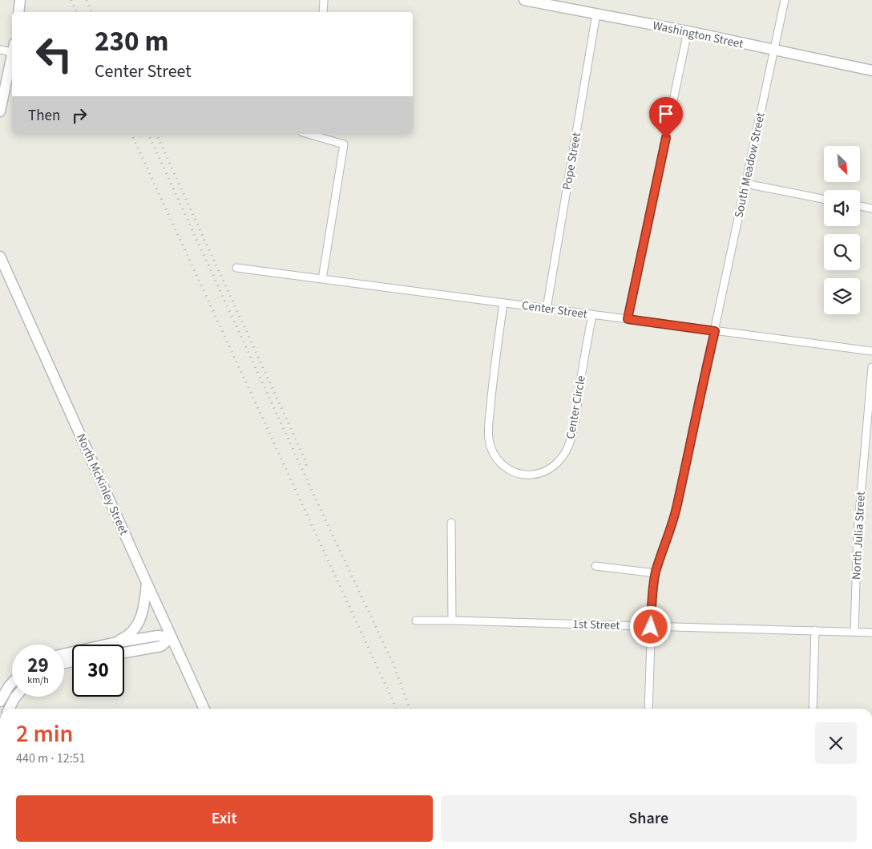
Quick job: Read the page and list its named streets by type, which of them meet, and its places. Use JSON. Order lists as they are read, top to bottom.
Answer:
{
  "streets": {
    "street": [
      "Washington Street",
      "Pope Street",
      "South Meadow Street",
      "Center Street",
      "Center Circle",
      "North McKinley Street",
      "North Julia Street",
      "1st Street"
    ]
  },
  "crossings": [
    ["Washington Street", "Pope Street"],
    ["Washington Street", "South Meadow Street"],
    ["Pope Street", "Center Street"],
    ["South Meadow Street", "Center Street"],
    ["South Meadow Street", "1st Street"],
    ["Center Street", "Center Circle"],
    ["North Julia Street", "1st Street"]
  ],
  "north": "bottom right",
  "page": {
    "turn": ["230 m", "Center Street"],
    "then": "Then",
    "speed": "29 km/h",
    "limit": "30",
    "heading": ["2 min", "440 m · 12:51"],
    "buttons": ["Exit", "Share"]
  }
}
